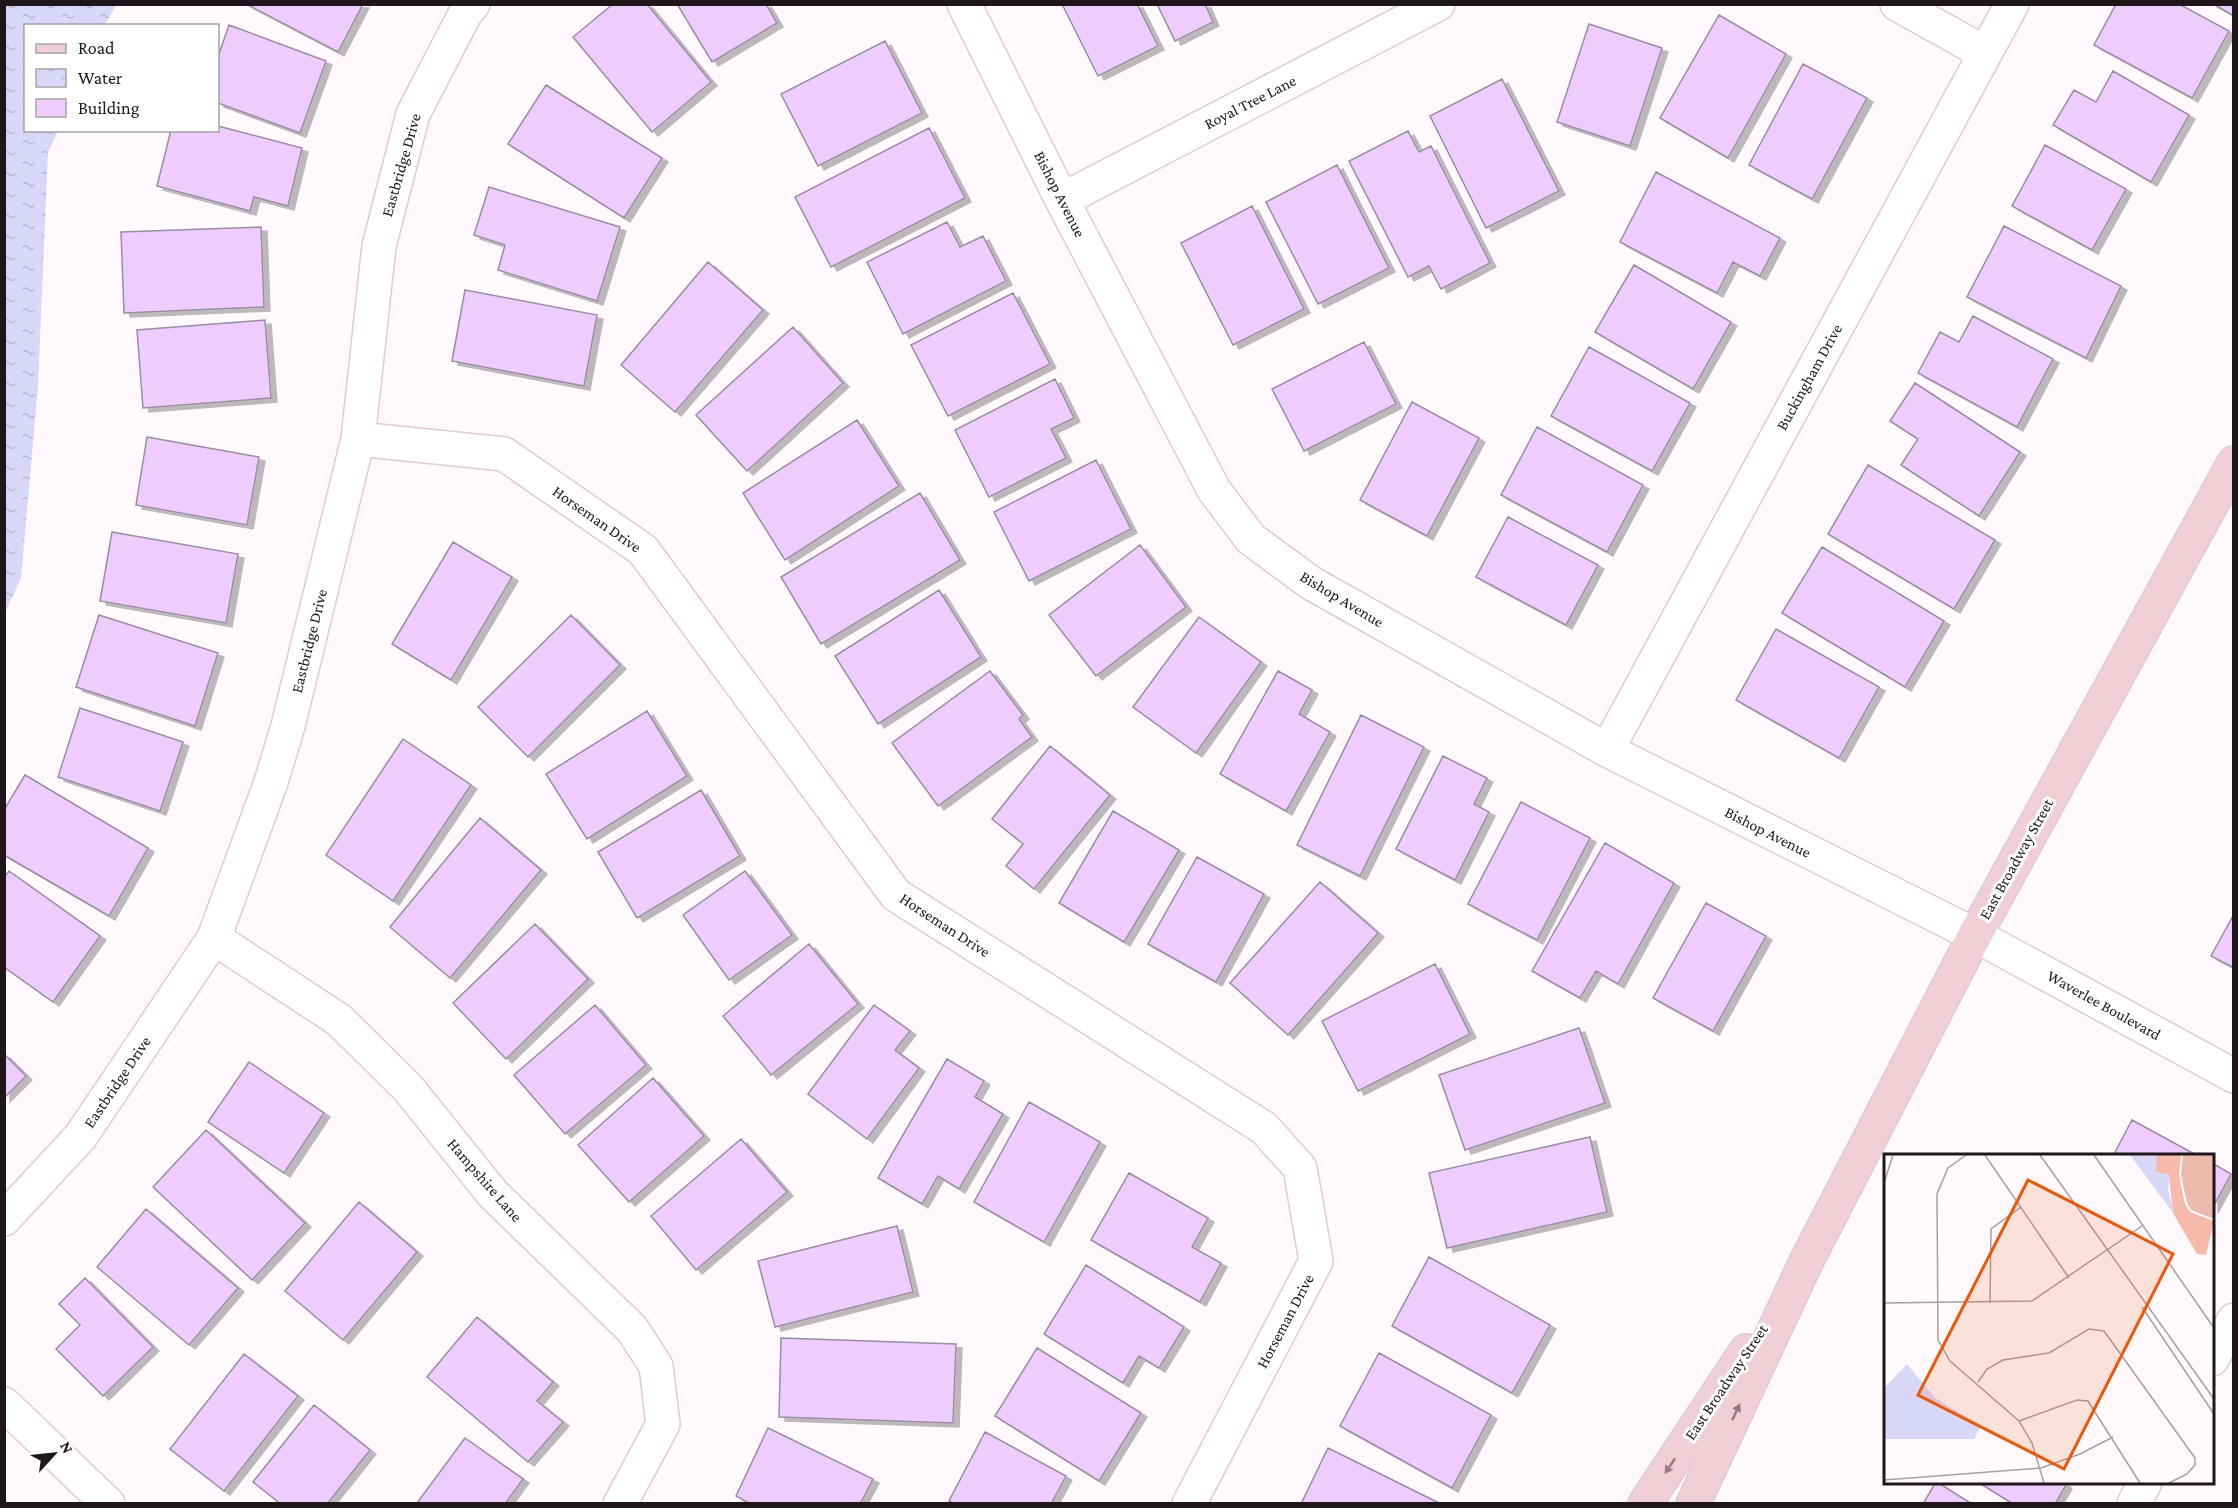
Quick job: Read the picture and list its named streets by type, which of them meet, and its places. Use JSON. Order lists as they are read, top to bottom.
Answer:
{
  "streets": {
    "main road": ["East Broadway Street"],
    "street": [
      "Royal Tree Lane",
      "Eastbridge Drive",
      "Bishop Avenue",
      "Buckingham Drive",
      "Horseman Drive",
      "Waverlee Boulevard",
      "Hampshire Lane"
    ]
  },
  "crossings": [
    ["Royal Tree Lane", "Bishop Avenue"],
    ["Eastbridge Drive", "Horseman Drive"],
    ["Eastbridge Drive", "Hampshire Lane"],
    ["Bishop Avenue", "Buckingham Drive"],
    ["Bishop Avenue", "East Broadway Street"],
    ["Bishop Avenue", "Waverlee Boulevard"],
    ["East Broadway Street", "Waverlee Boulevard"]
  ],
  "legend": ["Road", "Water", "Building"],
  "north": "top right"
}
